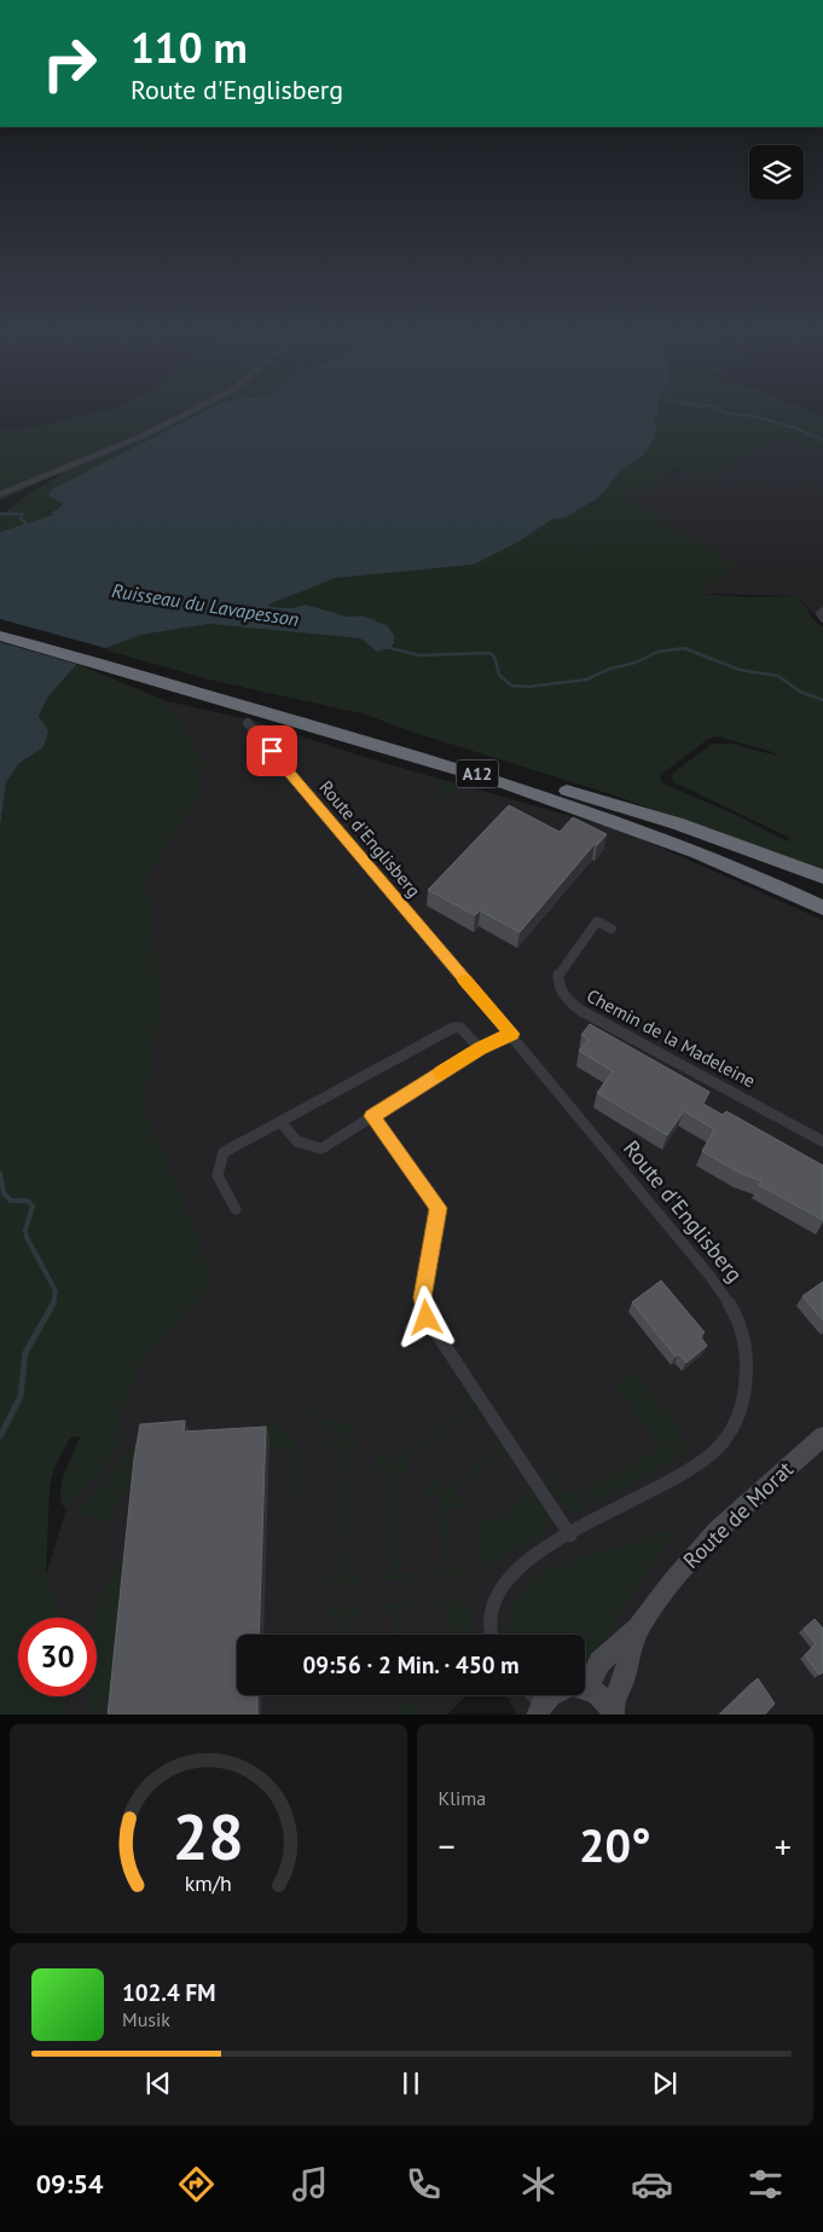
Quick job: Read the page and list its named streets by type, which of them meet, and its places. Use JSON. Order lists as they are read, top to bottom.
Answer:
{
  "streets": {
    "highway": ["A12"],
    "main road": ["Route de Morat"],
    "street": ["Route d'Englisberg", "Chemin de la Madeleine"]
  },
  "water": ["Ruisseau du Lavapesson"],
  "page": {
    "turn": ["110 m", "Route d'Englisberg"],
    "limit": "30",
    "trip": "09:56 · 2 Min. · 450 m",
    "tile": "Klima",
    "heat": ["−", "20°", "+"],
    "song": ["102.4 FM", "Musik"],
    "tabs": "09:54",
    "gauge": ["28", "km/h"]
  }
}
